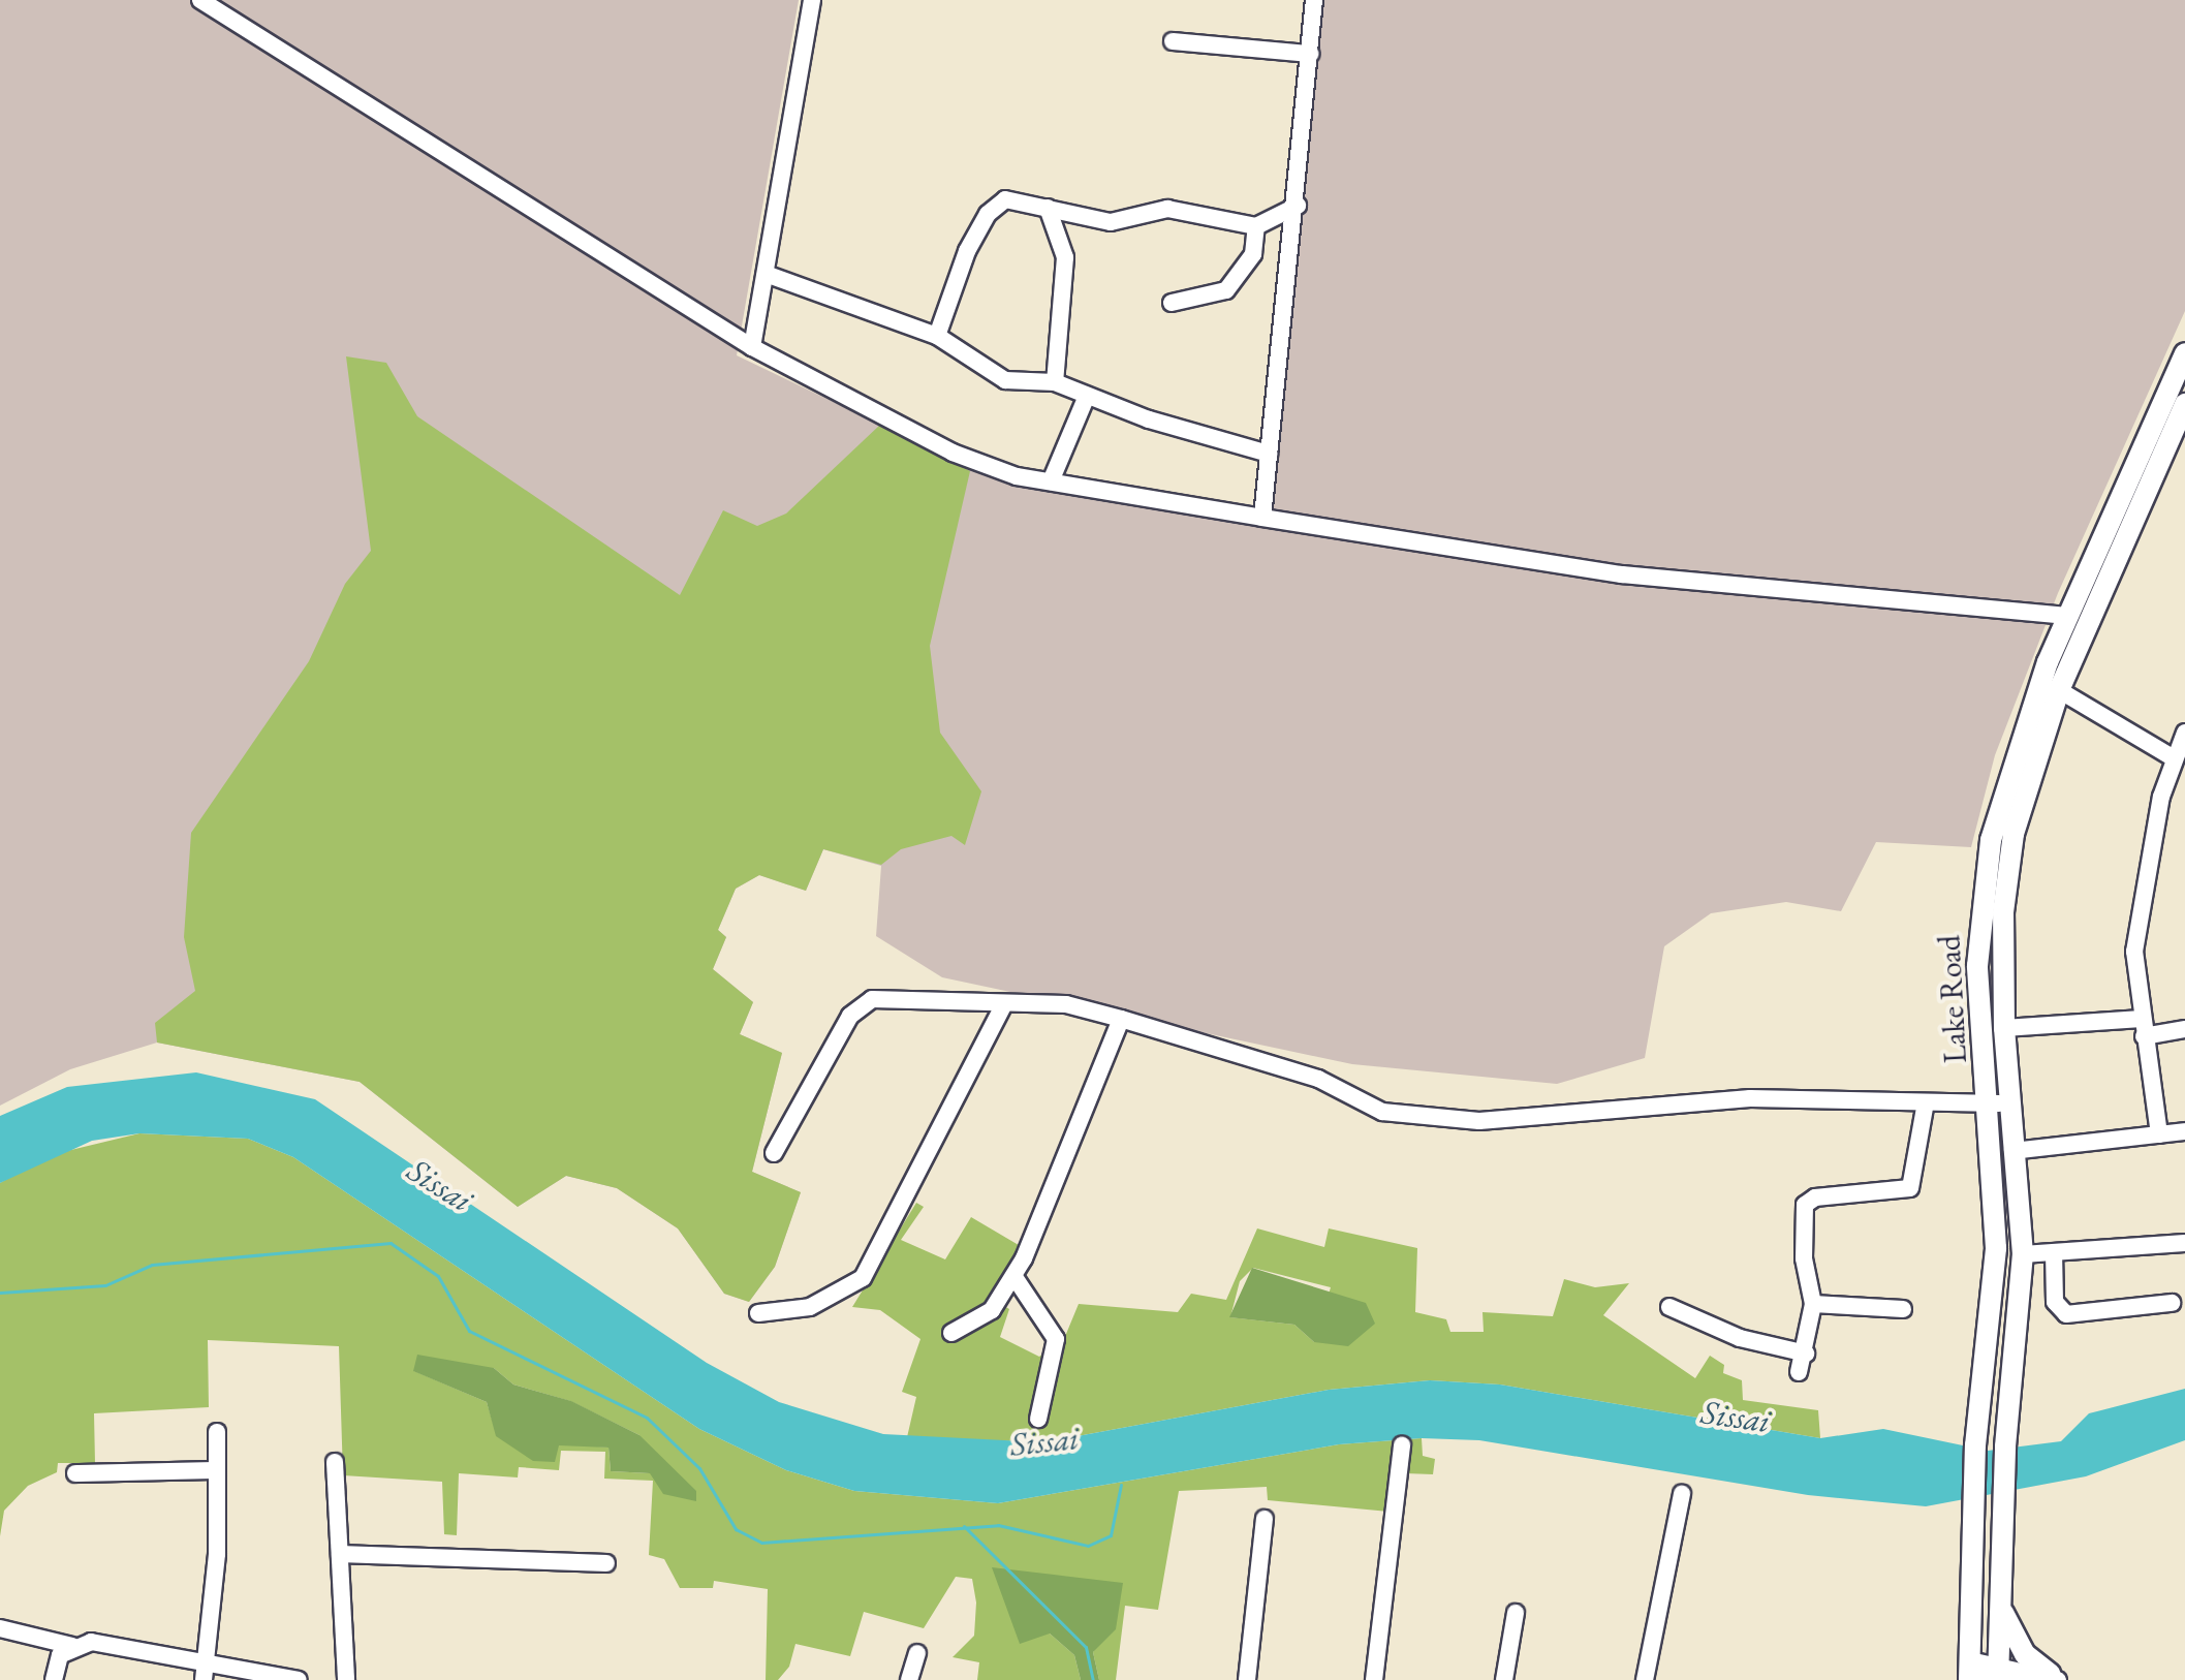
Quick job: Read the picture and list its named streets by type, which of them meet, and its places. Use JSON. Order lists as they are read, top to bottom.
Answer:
{
  "streets": {
    "main road": ["Lake Road"]
  },
  "water": ["Sissai"]
}
